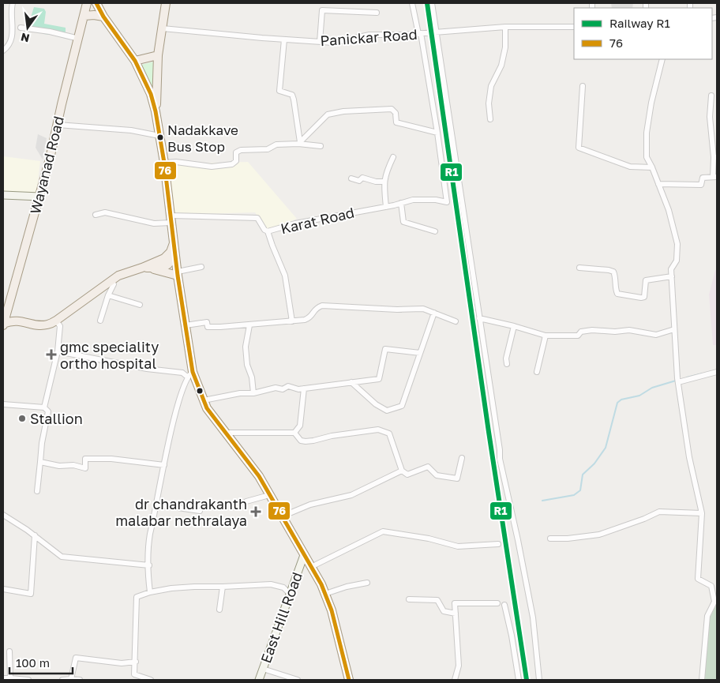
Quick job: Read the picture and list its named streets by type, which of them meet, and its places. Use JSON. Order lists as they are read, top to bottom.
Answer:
{
  "streets": {
    "main road": ["Wayanad Road"],
    "street": ["Panickar Road", "Karat Road", "East Hill Road"]
  },
  "places": {
    "other": ["Nadakkave Bus Stop", "Stallion"],
    "health": ["gmc speciality ortho hospital", "dr chandrakanth malabar nethralaya"]
  },
  "lines": ["rail line R1", "transit line 76"],
  "legend": ["Railway R1", "76"],
  "scale_bar": "100 m",
  "north": "bottom"
}
